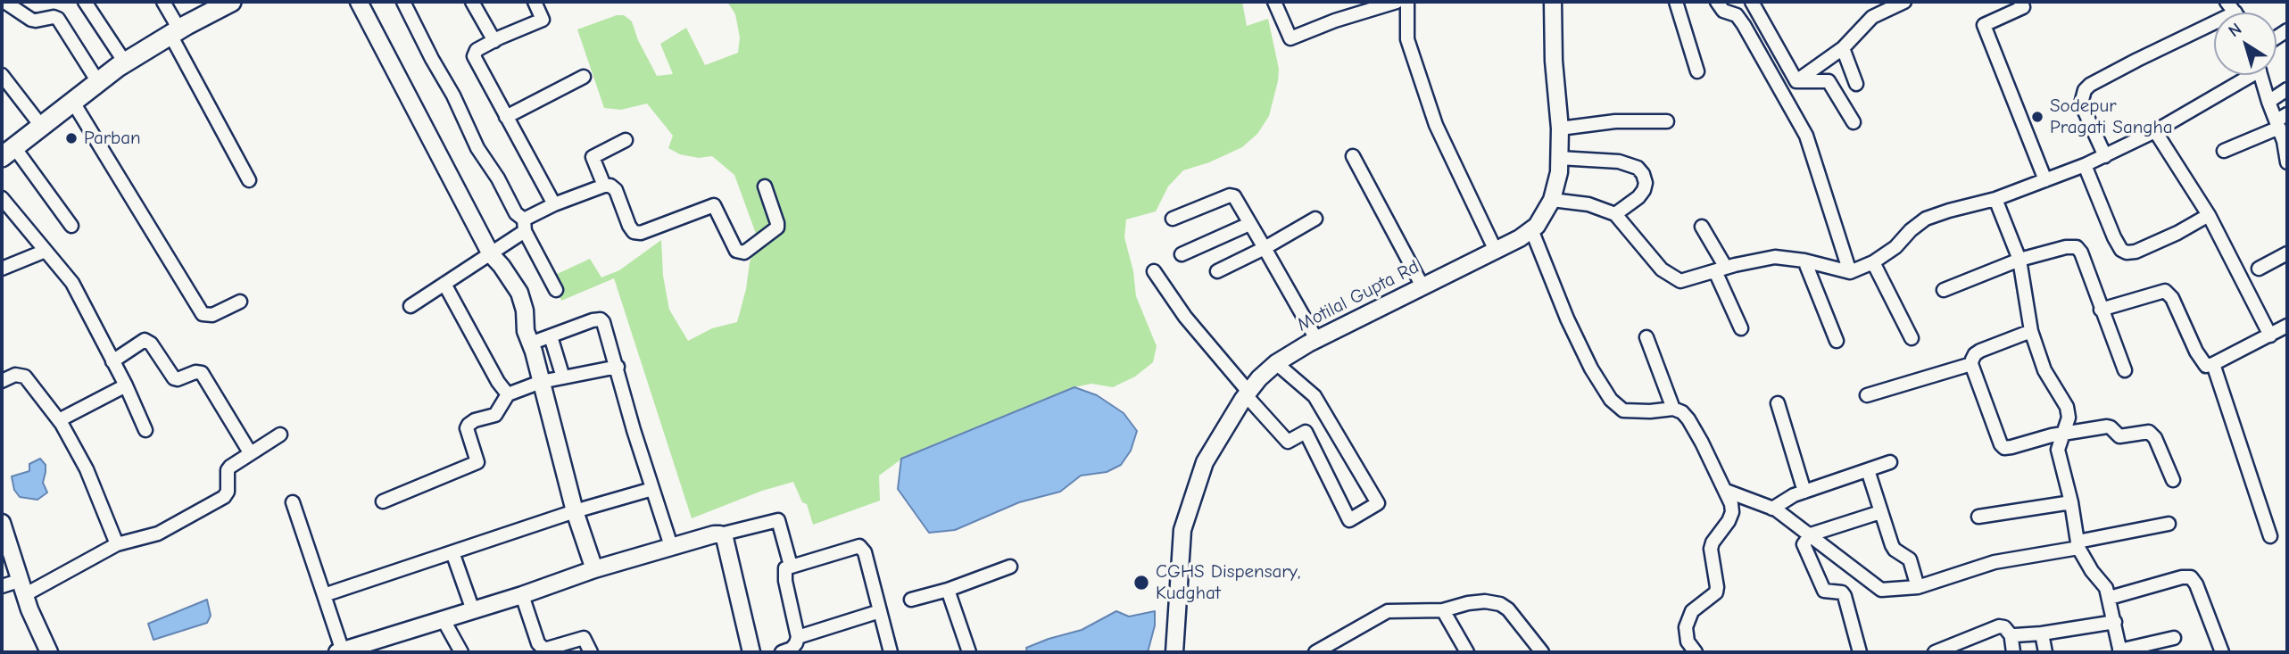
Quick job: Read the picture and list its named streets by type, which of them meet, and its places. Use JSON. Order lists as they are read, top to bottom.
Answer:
{
  "streets": {
    "street": ["Motilal Gupta Rd"]
  },
  "places": ["Sodepur Pragati Sangha", "Parban", "CGHS Dispensary, Kudghat"],
  "north": "top left"
}
